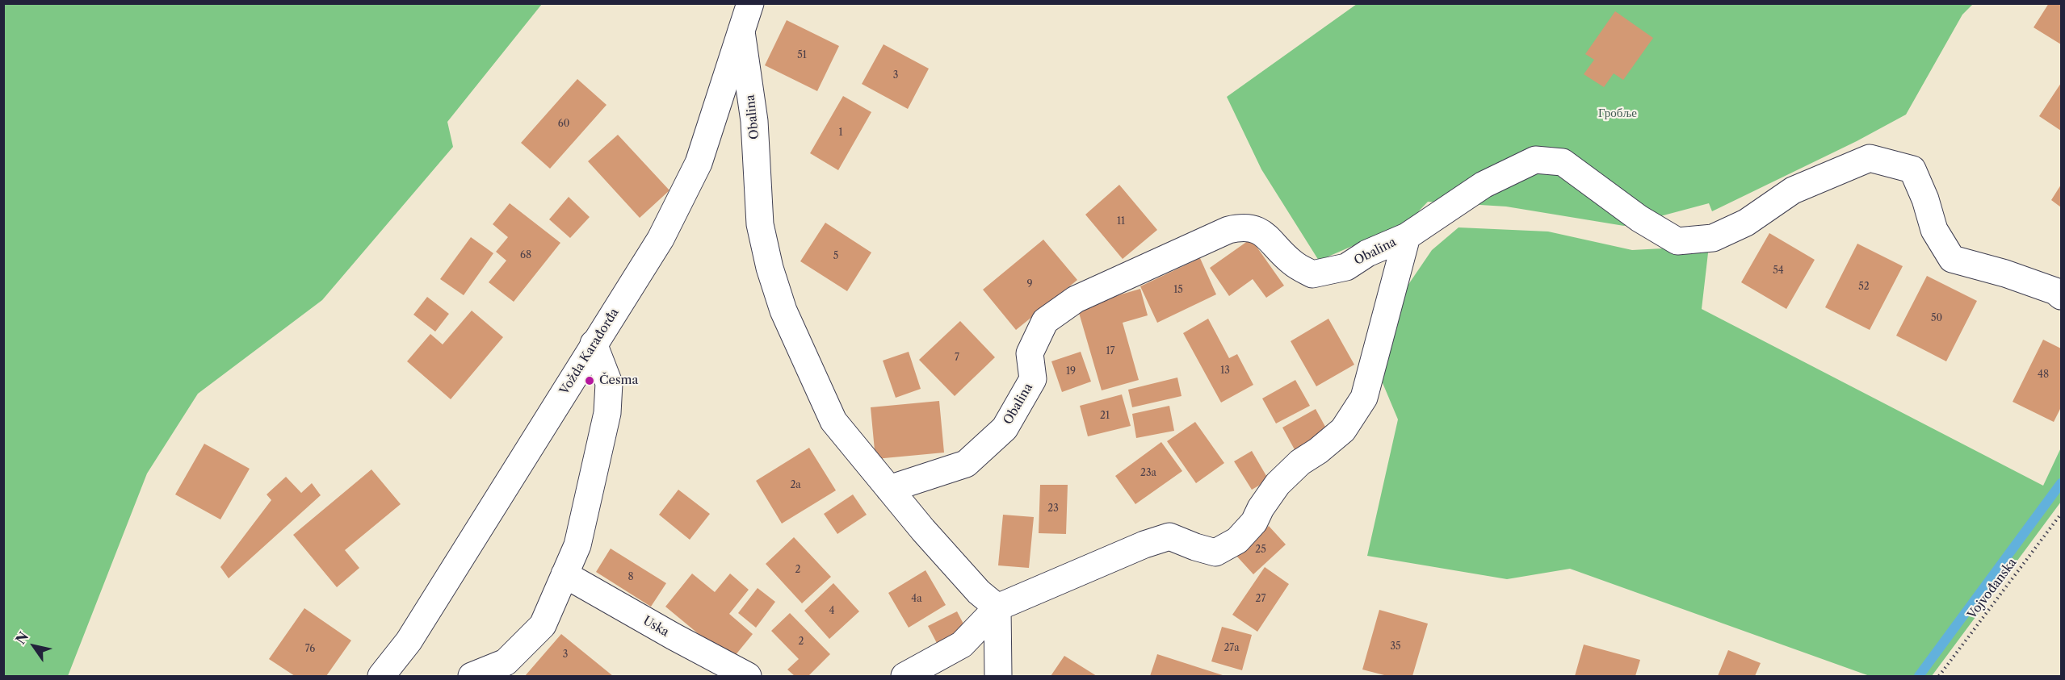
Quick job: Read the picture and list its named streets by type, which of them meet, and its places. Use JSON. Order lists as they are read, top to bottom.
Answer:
{
  "streets": {
    "street": ["Obalina", "Vožda Karađorđa", "Uska"],
    "path": ["Vojvođanska"]
  },
  "crossings": [
    ["Obalina", "Vožda Karađorđa"]
  ],
  "parks": ["Гробље"],
  "places": ["Česma"],
  "house_numbers": [
    "51",
    "3",
    "60",
    "1",
    "11",
    "68",
    "5",
    "54",
    "9",
    "52",
    "15",
    "50",
    "17",
    "7",
    "13",
    "19",
    "48",
    "21",
    "23a",
    "2a",
    "23",
    "25",
    "2",
    "8",
    "4a",
    "27",
    "4",
    "2",
    "35",
    "27a",
    "76",
    "3"
  ],
  "north": "top left"
}
